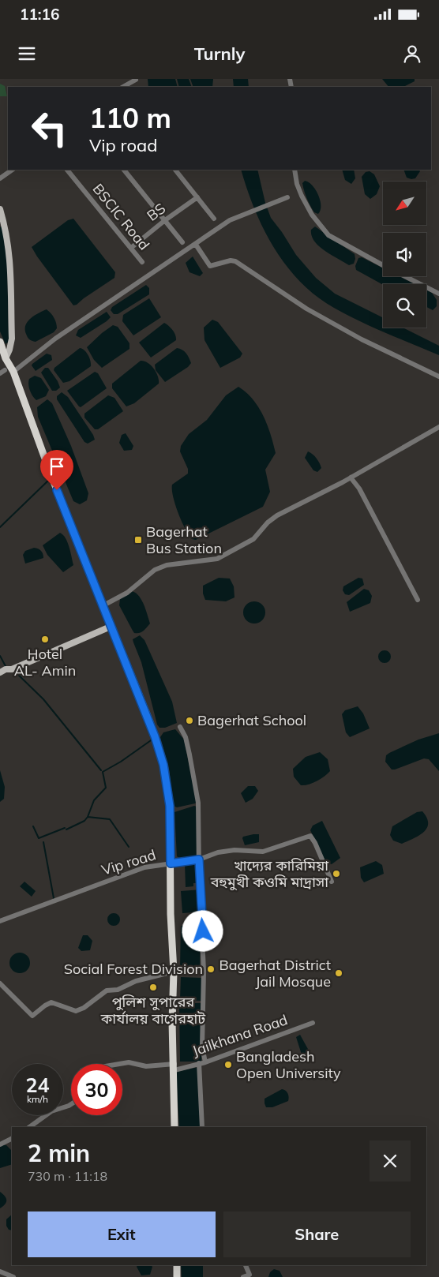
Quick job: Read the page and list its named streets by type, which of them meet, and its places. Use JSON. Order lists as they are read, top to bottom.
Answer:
{
  "streets": {
    "street": [
      "BS",
      "BSCIC Road",
      "Vip road",
      "Jailkhana Road"
    ]
  },
  "crossings": [
    ["BS", "BSCIC Road"]
  ],
  "places": {
    "transit": ["Bagerhat Bus Station"],
    "other": [
      "Hotel AL- Amin",
      "Bagerhat School",
      "খাদ্যের কারিমিয়া বহুমুখী কওমি মাদ্রাসা",
      "Social Forest Division",
      "Bagerhat District Jail Mosque",
      "পুলিশ সুপারের কার্যালয় বাগেরহাট",
      "Bangladesh Open University"
    ]
  },
  "north": "bottom left",
  "page": {
    "status": "11:16",
    "header": "Turnly",
    "turn": ["110 m", "Vip road"],
    "speed": "24 km/h",
    "limit": "30",
    "heading": ["2 min", "730 m · 11:18"],
    "buttons": ["Exit", "Share"]
  }
}
